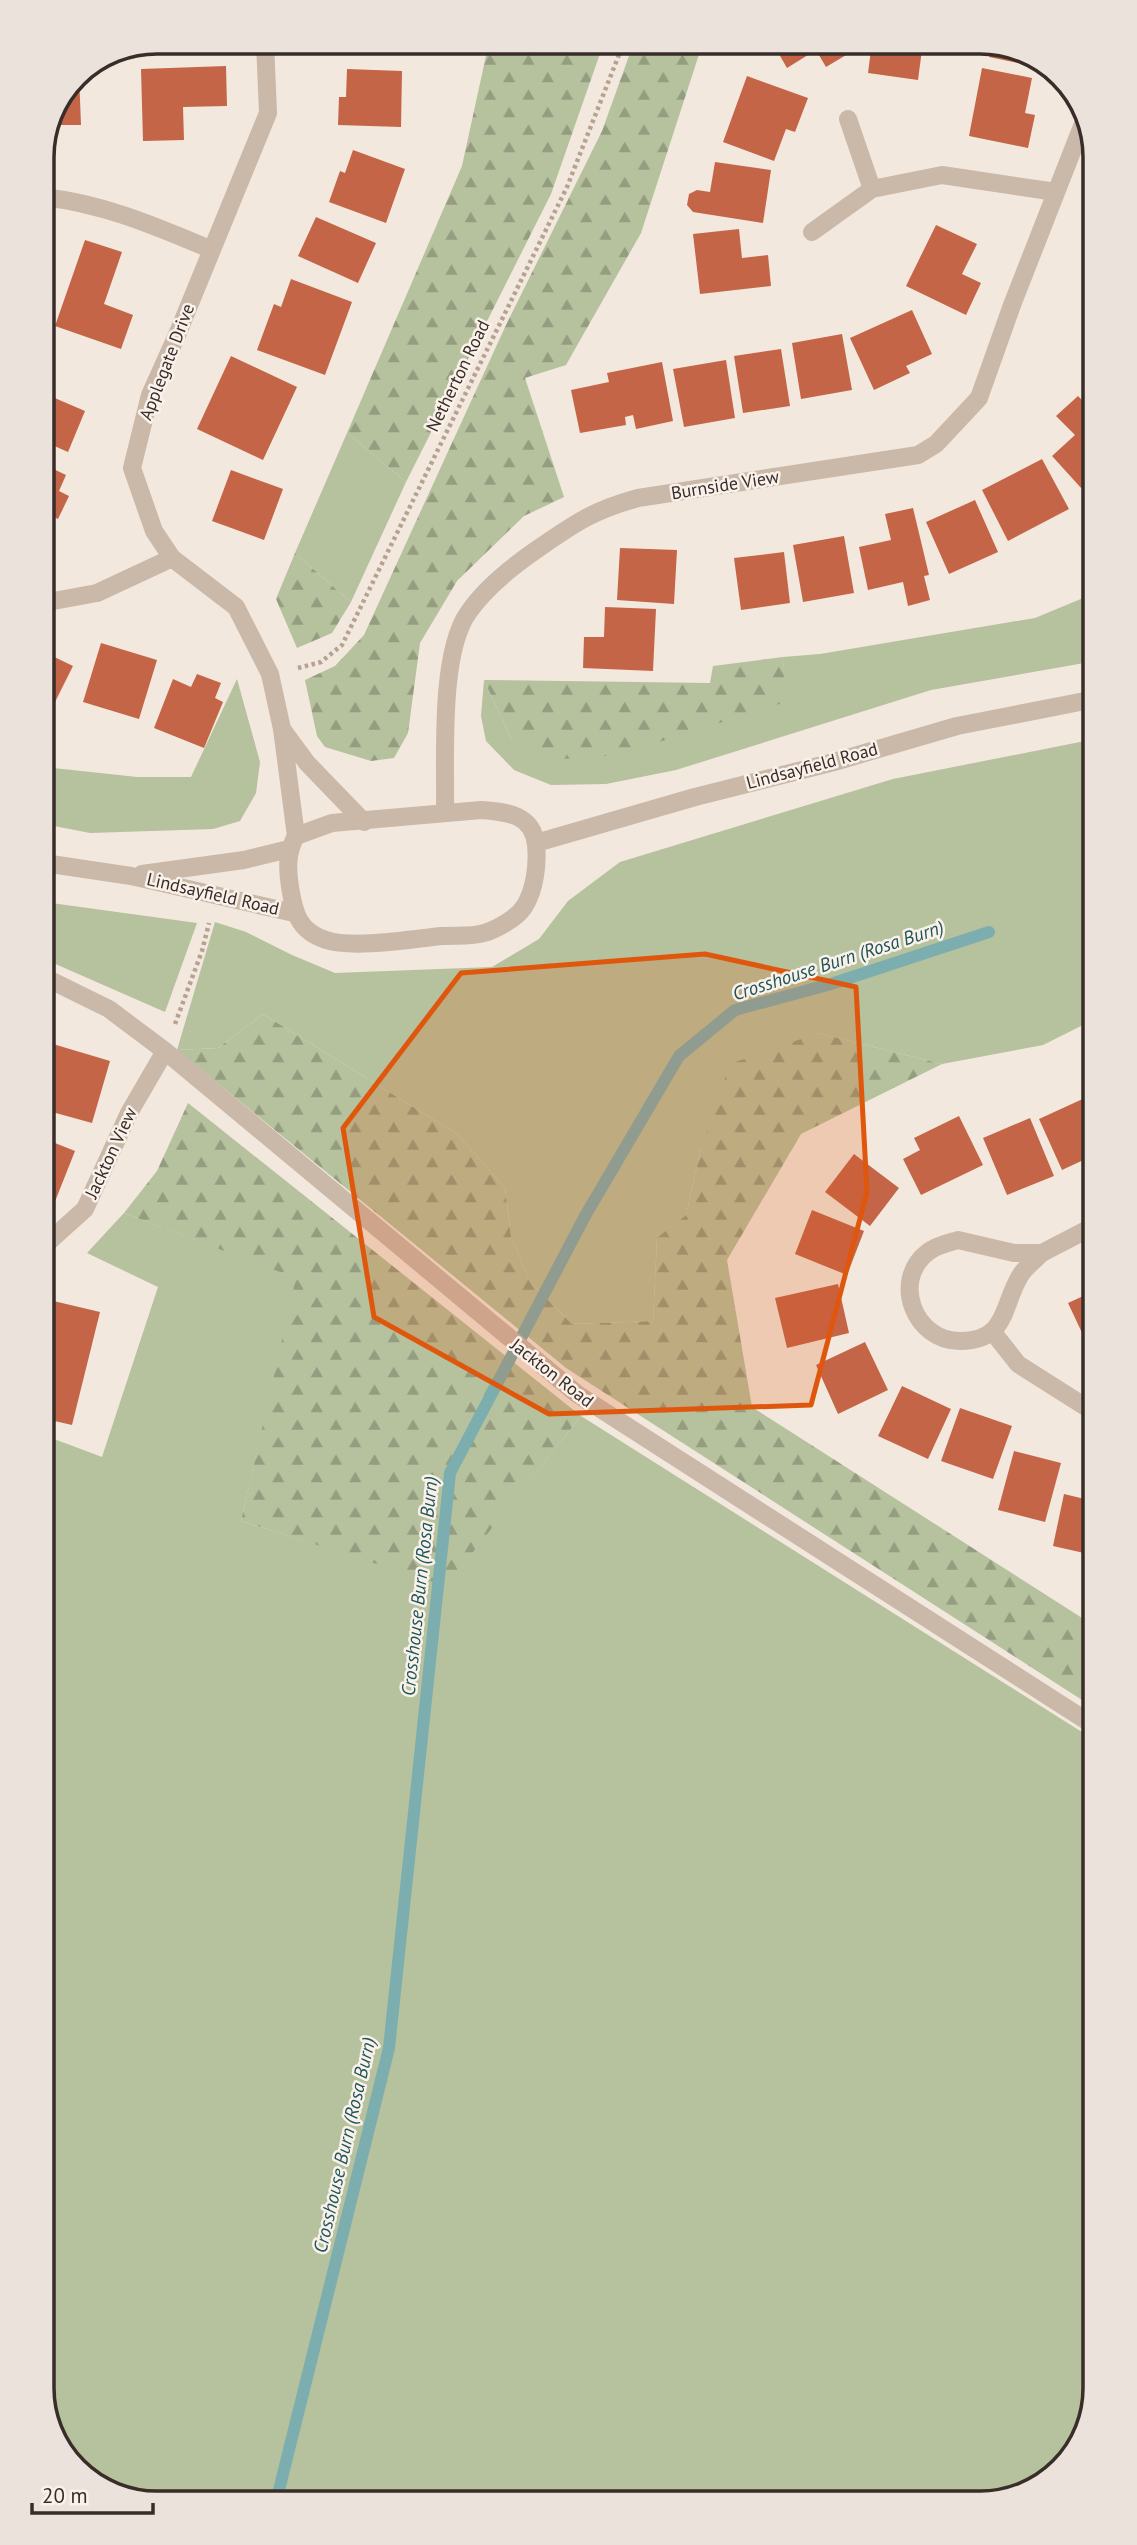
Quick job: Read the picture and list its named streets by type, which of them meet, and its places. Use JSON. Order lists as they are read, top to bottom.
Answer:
{
  "streets": {
    "street": [
      "Applegate Drive",
      "Burnside View",
      "Lindsayfield Road",
      "Jackton View",
      "Jackton Road"
    ],
    "path": ["Netherton Road"]
  },
  "crossings": [
    ["Applegate Drive", "Netherton Road"],
    ["Applegate Drive", "Lindsayfield Road"],
    ["Burnside View", "Lindsayfield Road"],
    ["Jackton View", "Jackton Road"]
  ],
  "water": ["Crosshouse Burn (Rosa Burn)"],
  "scale_bar": "20 m"
}
